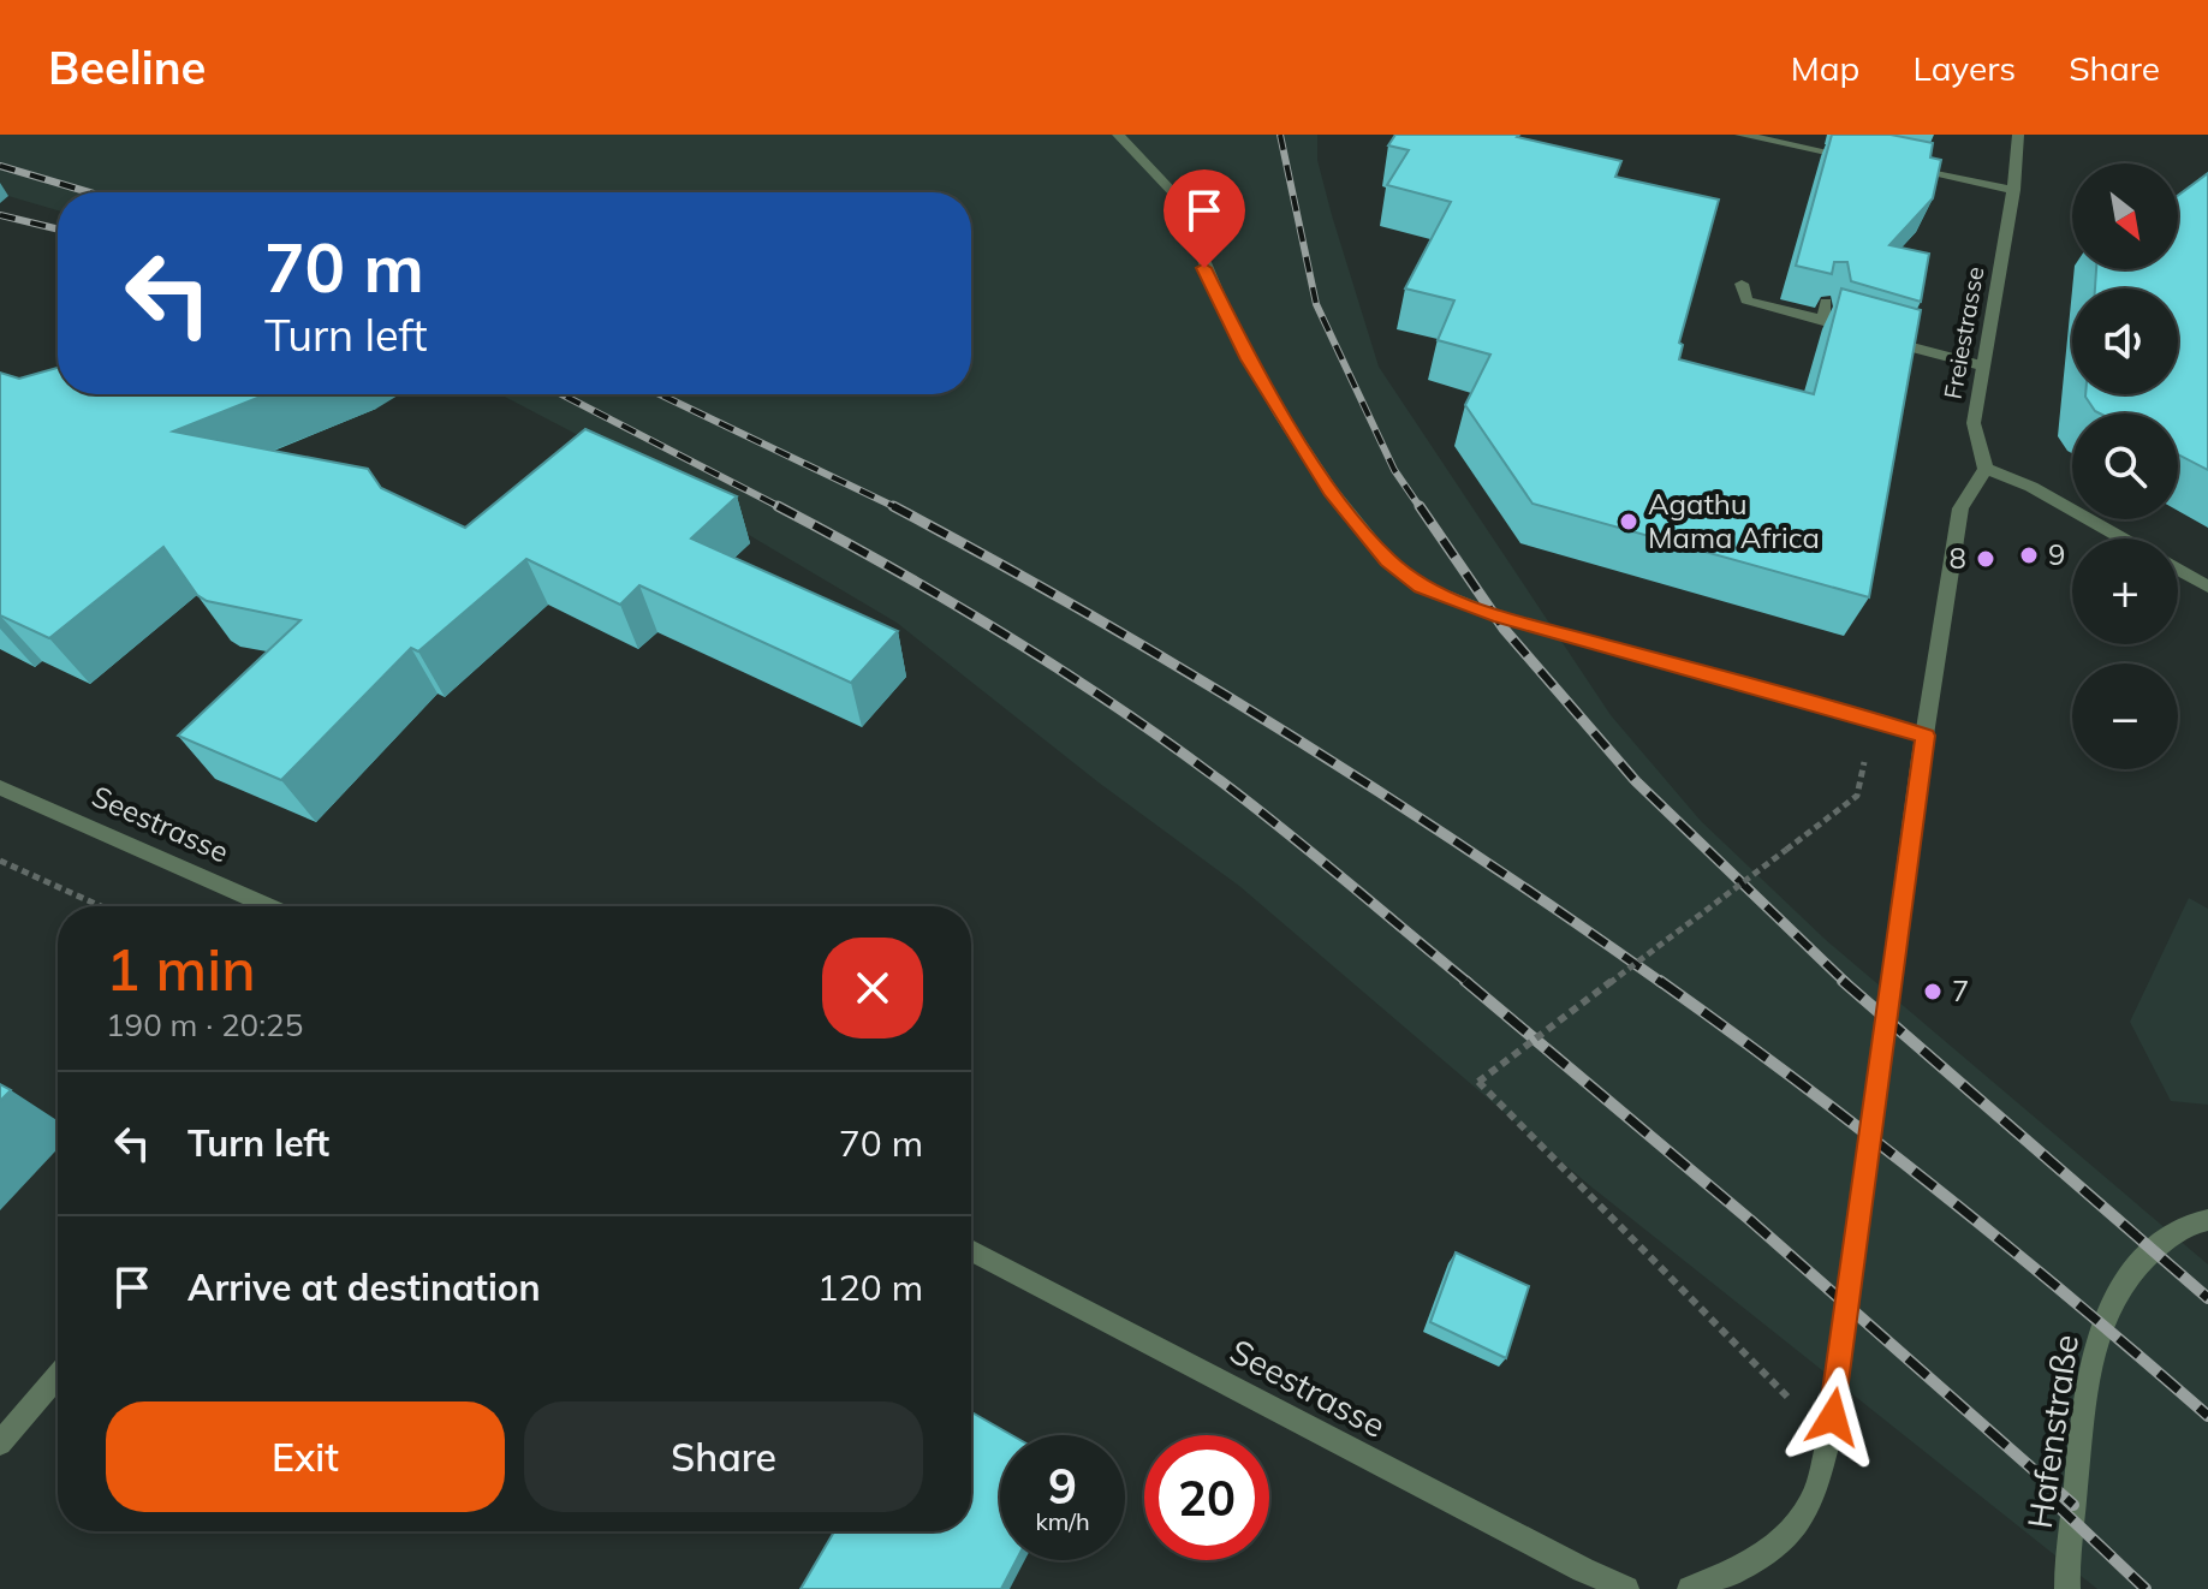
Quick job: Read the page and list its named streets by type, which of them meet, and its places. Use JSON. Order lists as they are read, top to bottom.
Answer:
{
  "streets": {
    "street": ["Freiestrasse", "Seestrasse", "Hafenstraße"]
  },
  "places": [
    "Agathu Mama Africa",
    "9",
    "8",
    "7"
  ],
  "north": "bottom right",
  "page": {
    "header": "Beeline",
    "nav": ["Map", "Layers", "Share"],
    "map_buttons": ["+", "−"],
    "turn": ["70 m", "Turn left"],
    "heading": ["1 min", "190 m · 20:25"],
    "list": [
      {
        "name": "Turn left",
        "value": "70 m"
      },
      {
        "name": "Arrive at destination",
        "value": "120 m"
      }
    ],
    "buttons": ["Exit", "Share"],
    "speed": "9 km/h",
    "limit": "20"
  }
}
